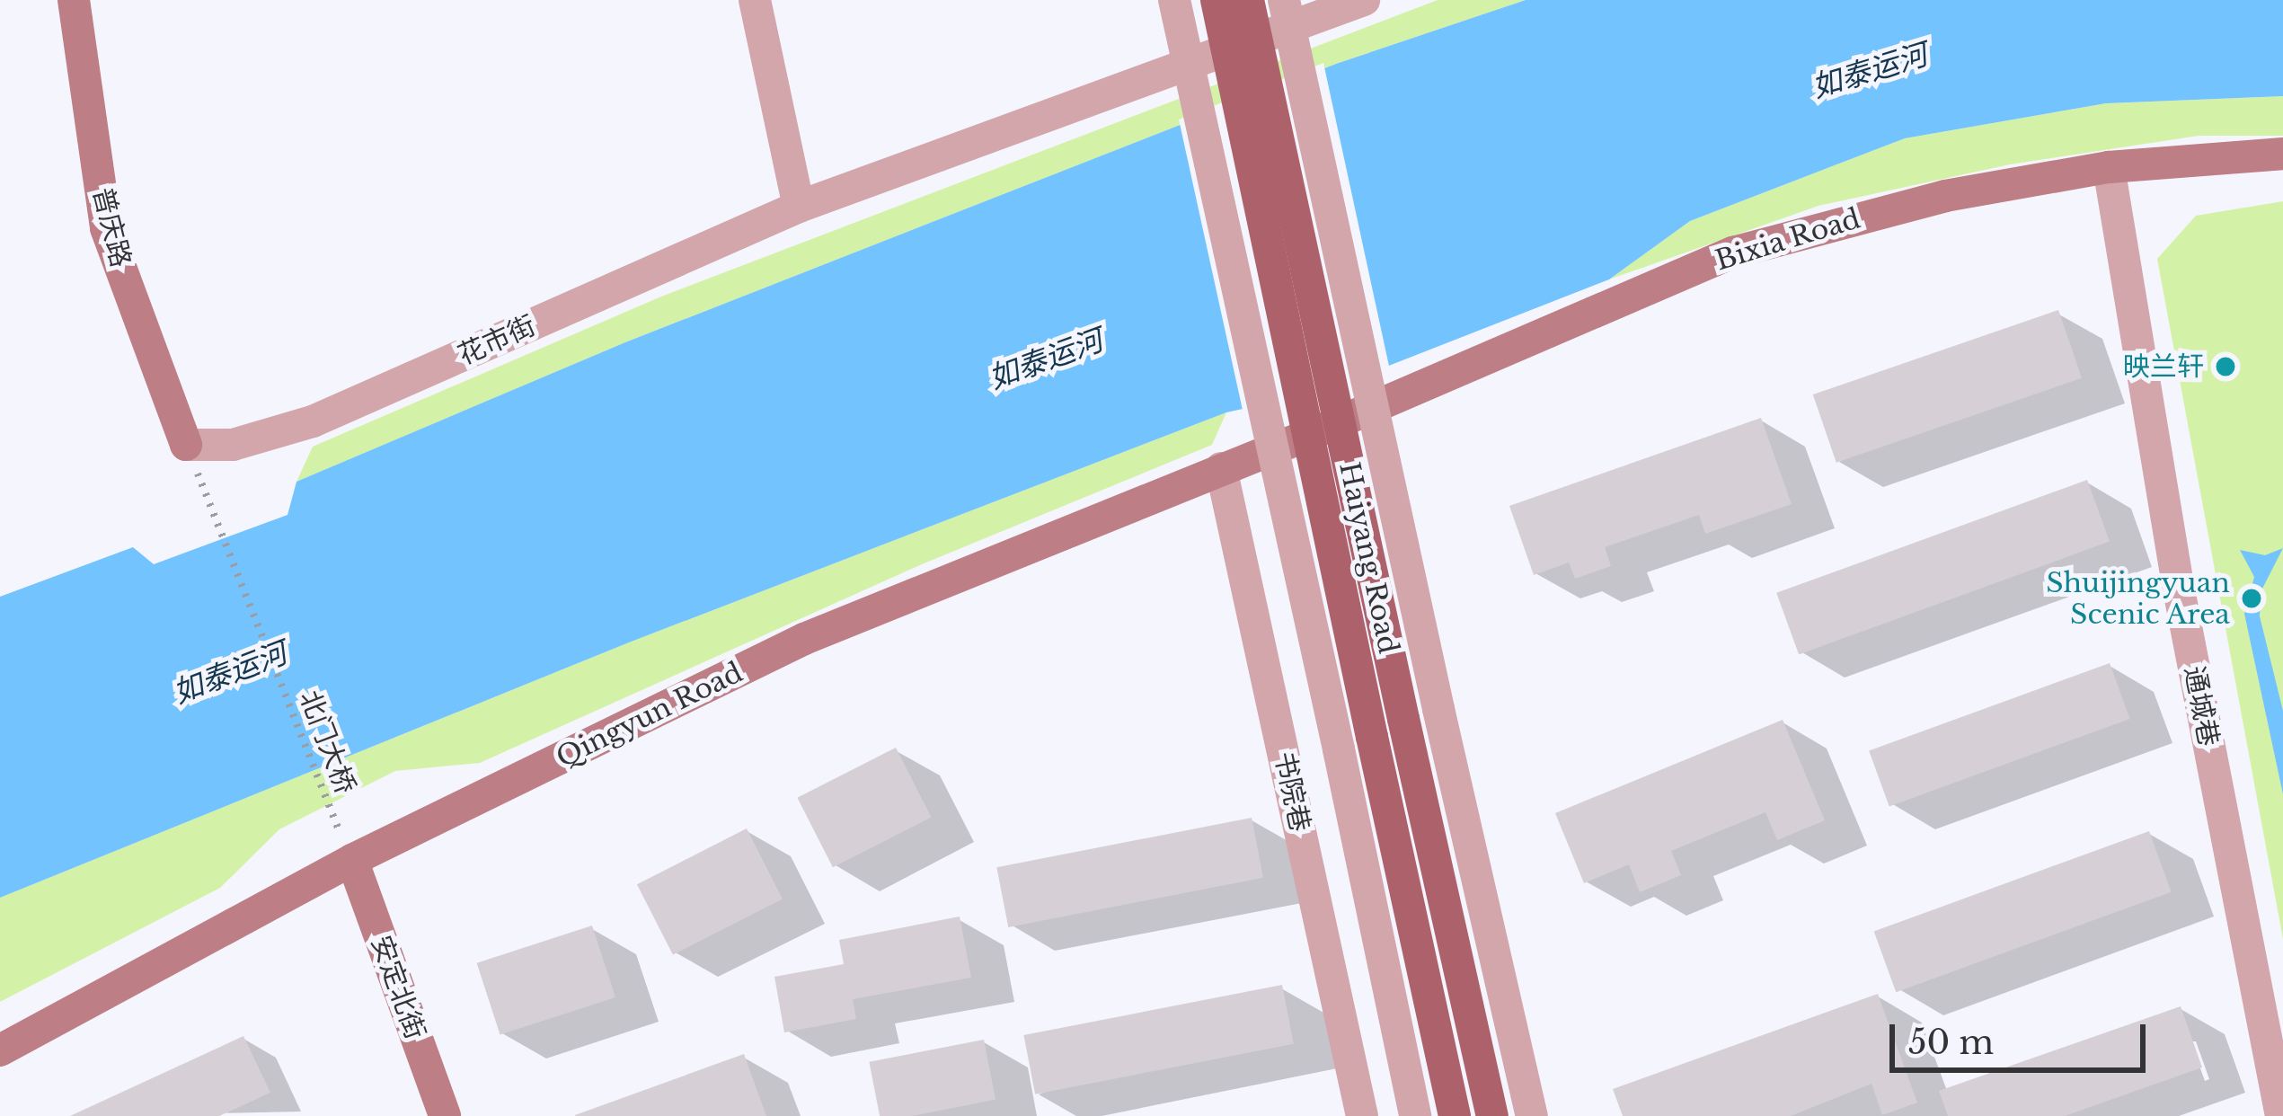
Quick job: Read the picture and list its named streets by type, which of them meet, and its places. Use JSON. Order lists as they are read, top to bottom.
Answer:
{
  "streets": {
    "main road": ["Haiyang Road"],
    "street": [
      "普庆路",
      "Bixia Road",
      "花市街",
      "通城巷",
      "Qingyun Road",
      "书院巷",
      "安定北街"
    ],
    "path": ["北门大桥"]
  },
  "crossings": [
    ["普庆路", "花市街"],
    ["Bixia Road", "通城巷"],
    ["Bixia Road", "Qingyun Road"],
    ["Qingyun Road", "书院巷"],
    ["Qingyun Road", "安定北街"]
  ],
  "water": ["如泰运河"],
  "places": ["映兰轩", "Shuijingyuan Scenic Area"],
  "scale_bar": "50 m"
}
